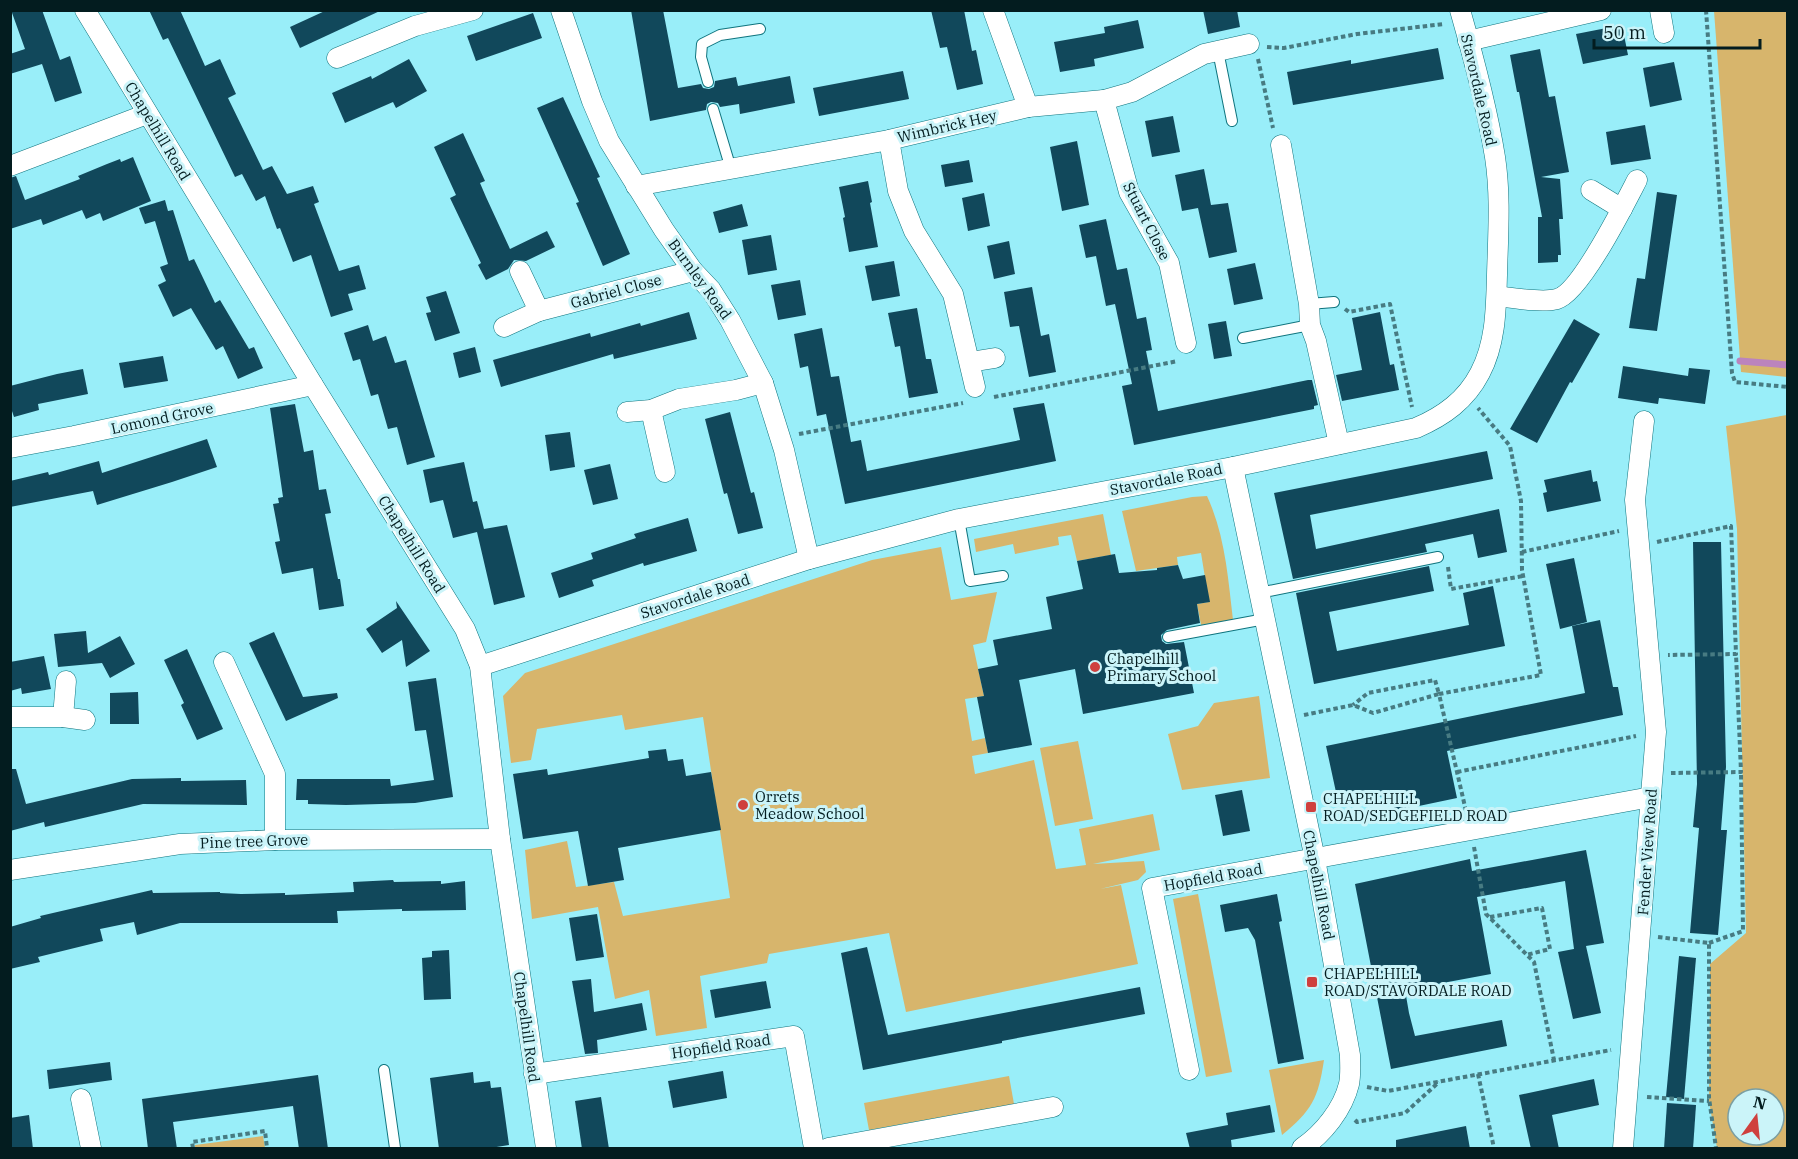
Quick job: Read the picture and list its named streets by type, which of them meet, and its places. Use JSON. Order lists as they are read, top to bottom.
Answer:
{
  "streets": {
    "street": [
      "Stavordale Road",
      "Wimbrick Hey",
      "Chapelhill Road",
      "Stuart Close",
      "Burnley Road",
      "Gabriel Close",
      "Lomond Grove",
      "Pine tree Grove",
      "Fender View Road",
      "Hopfield Road"
    ]
  },
  "crossings": [
    ["Stavordale Road", "Chapelhill Road"],
    ["Stavordale Road", "Burnley Road"],
    ["Wimbrick Hey", "Stuart Close"],
    ["Wimbrick Hey", "Burnley Road"],
    ["Chapelhill Road", "Lomond Grove"],
    ["Chapelhill Road", "Pine tree Grove"],
    ["Chapelhill Road", "Hopfield Road"],
    ["Burnley Road", "Gabriel Close"]
  ],
  "places": {
    "other": ["Chapelhill Primary School", "Orrets Meadow School"],
    "transit": ["CHAPELHILL ROAD/SEDGEFIELD ROAD", "CHAPELHILL ROAD/STAVORDALE ROAD"]
  },
  "scale_bar": "50 m",
  "north": "top"
}
